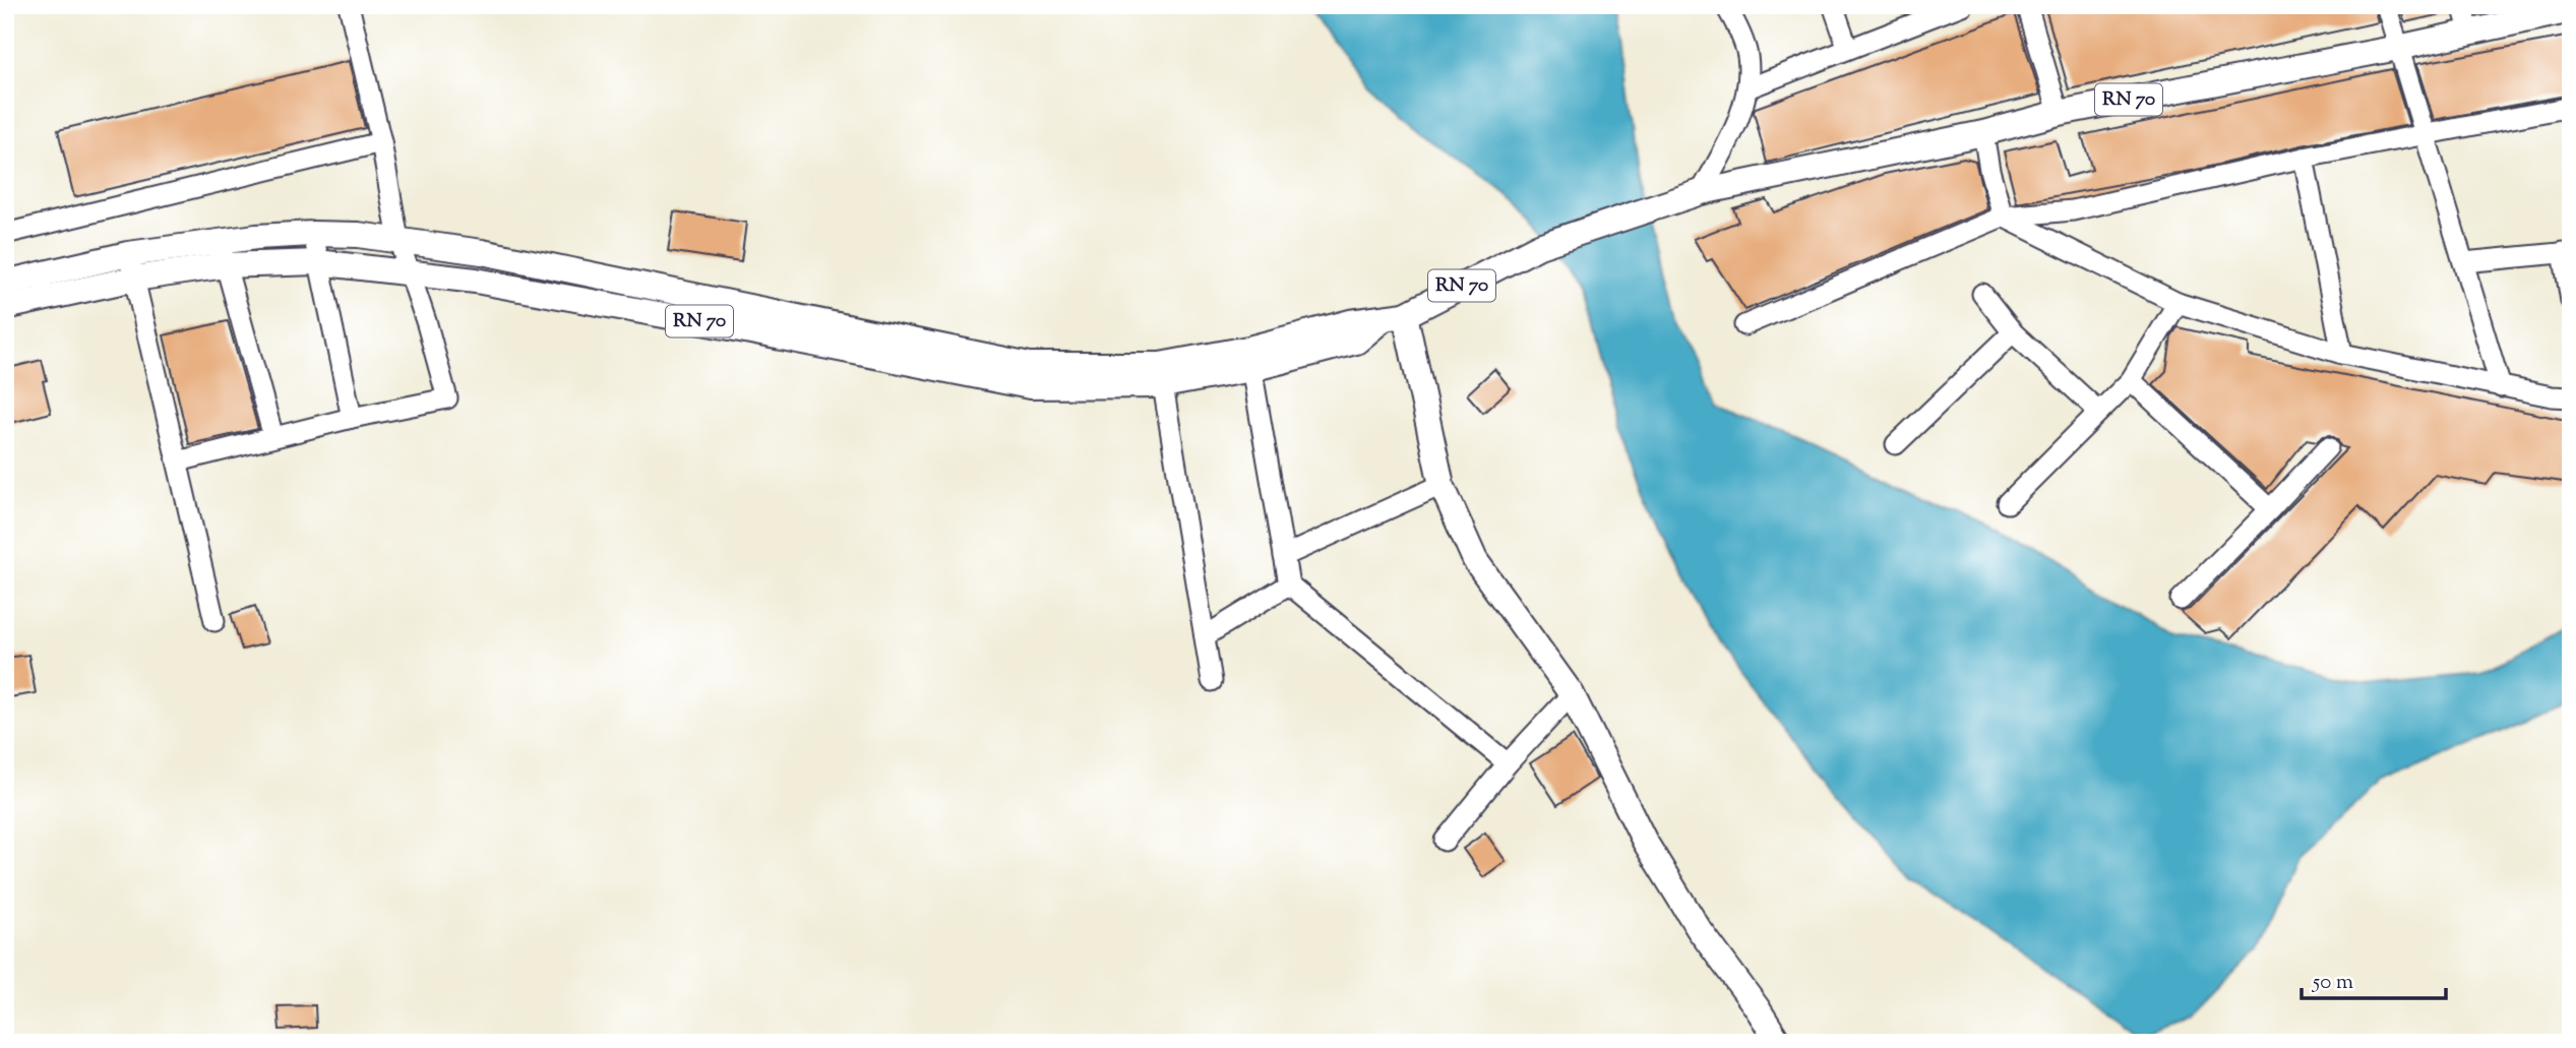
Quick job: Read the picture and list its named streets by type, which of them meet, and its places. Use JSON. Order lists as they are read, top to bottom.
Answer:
{
  "streets": {
    "main road": ["RN 70"]
  },
  "scale_bar": "50 m"
}
